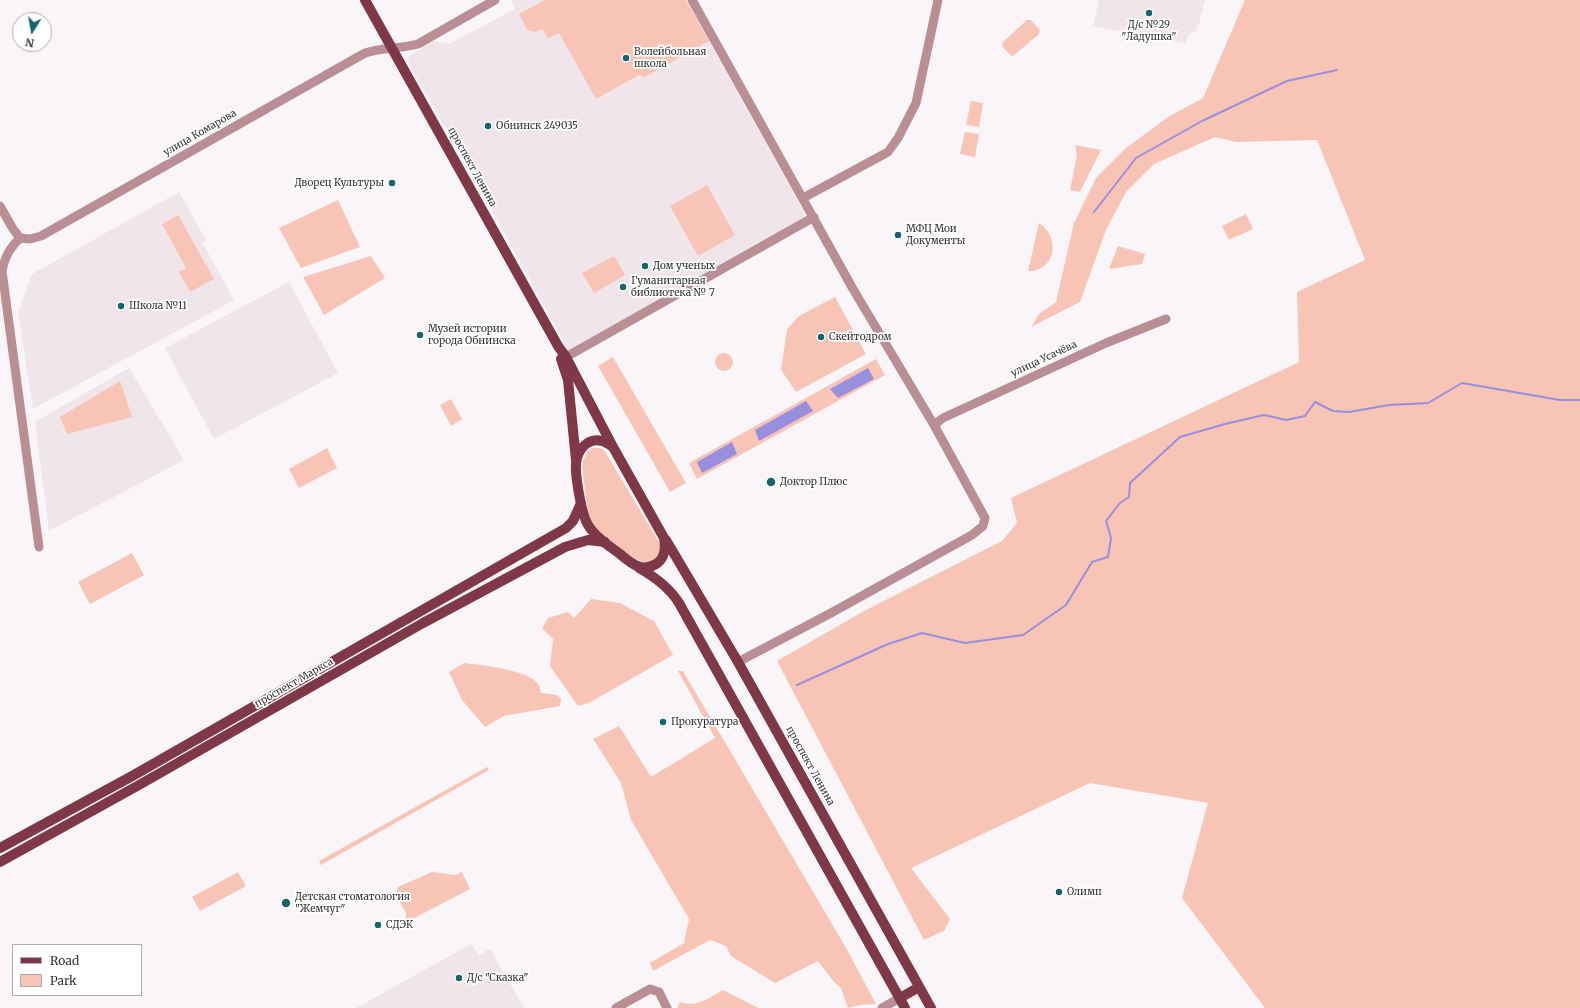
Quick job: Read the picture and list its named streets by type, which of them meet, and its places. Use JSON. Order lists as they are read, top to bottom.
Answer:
{
  "streets": {
    "main road": ["проспект Ленина", "проспект Маркса"],
    "street": ["улица Комарова", "улица Усачёва"]
  },
  "crossings": [
    ["улица Комарова", "проспект Ленина"],
    ["проспект Ленина", "проспект Маркса"]
  ],
  "places": [
    "Д/с №29 \"Ладушка\"",
    "Волейбольная школа",
    "Обнинск 249035",
    "Дворец Культуры",
    "МФЦ Мои Документы",
    "Дом ученых",
    "Гуманитарная библиотека № 7",
    "Школа №11",
    "Музей истории города Обнинска",
    "Скейтодром",
    "Доктор Плюс",
    "Прокуратура",
    "Олимп",
    "Детская стоматология \"Жемчуг\"",
    "СДЭК",
    "Д/с \"Сказка\""
  ],
  "legend": ["Road", "Park"],
  "north": "bottom"
}
